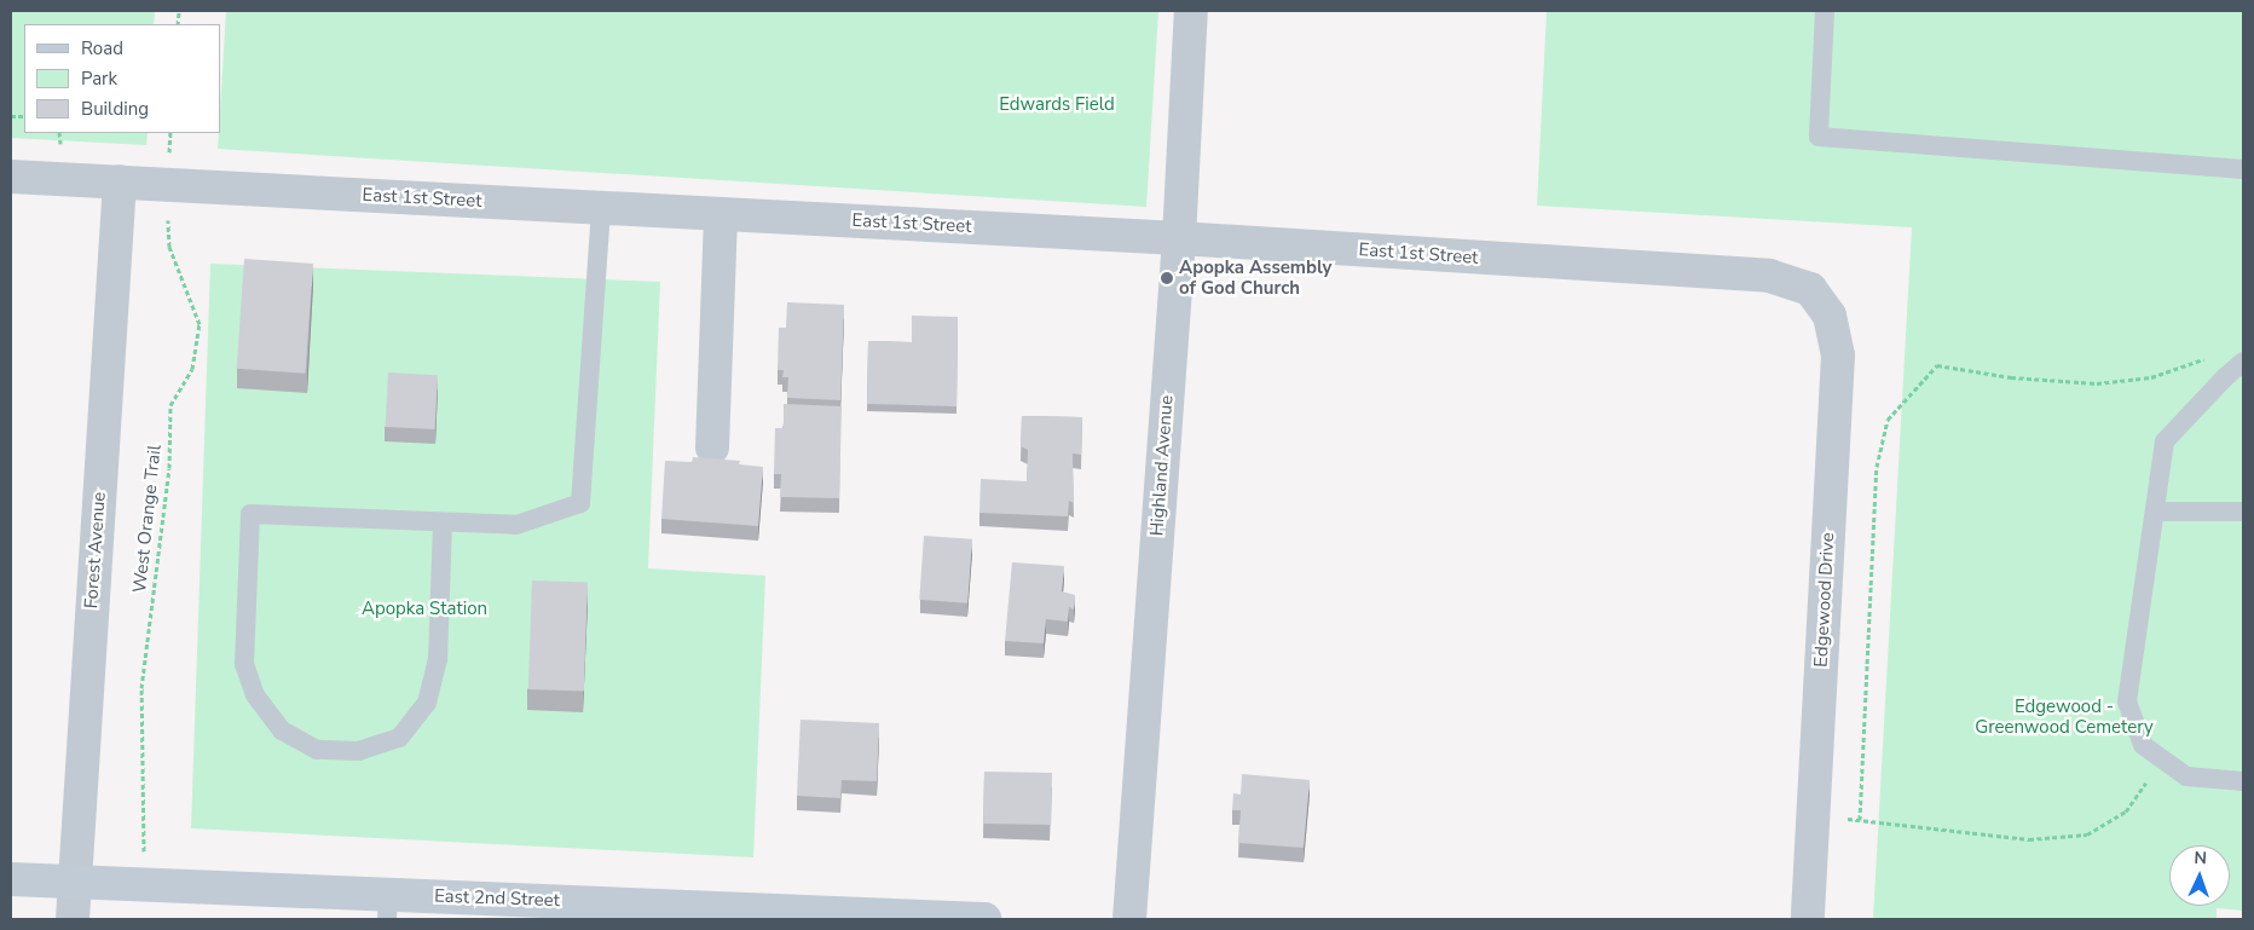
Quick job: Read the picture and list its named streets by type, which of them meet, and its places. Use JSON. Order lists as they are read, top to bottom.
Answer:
{
  "streets": {
    "street": [
      "East 1st Street",
      "Highland Avenue",
      "Forest Avenue",
      "Edgewood Drive",
      "East 2nd Street"
    ],
    "path": ["West Orange Trail"]
  },
  "crossings": [
    ["East 1st Street", "Highland Avenue"],
    ["East 1st Street", "West Orange Trail"],
    ["East 1st Street", "Forest Avenue"],
    ["East 1st Street", "Edgewood Drive"],
    ["West Orange Trail", "East 2nd Street"],
    ["Forest Avenue", "East 2nd Street"]
  ],
  "parks": ["Edwards Field", "Apopka Station", "Edgewood - Greenwood Cemetery"],
  "places": ["Apopka Assembly of God Church"],
  "legend": ["Road", "Park", "Building"],
  "north": "top"
}
